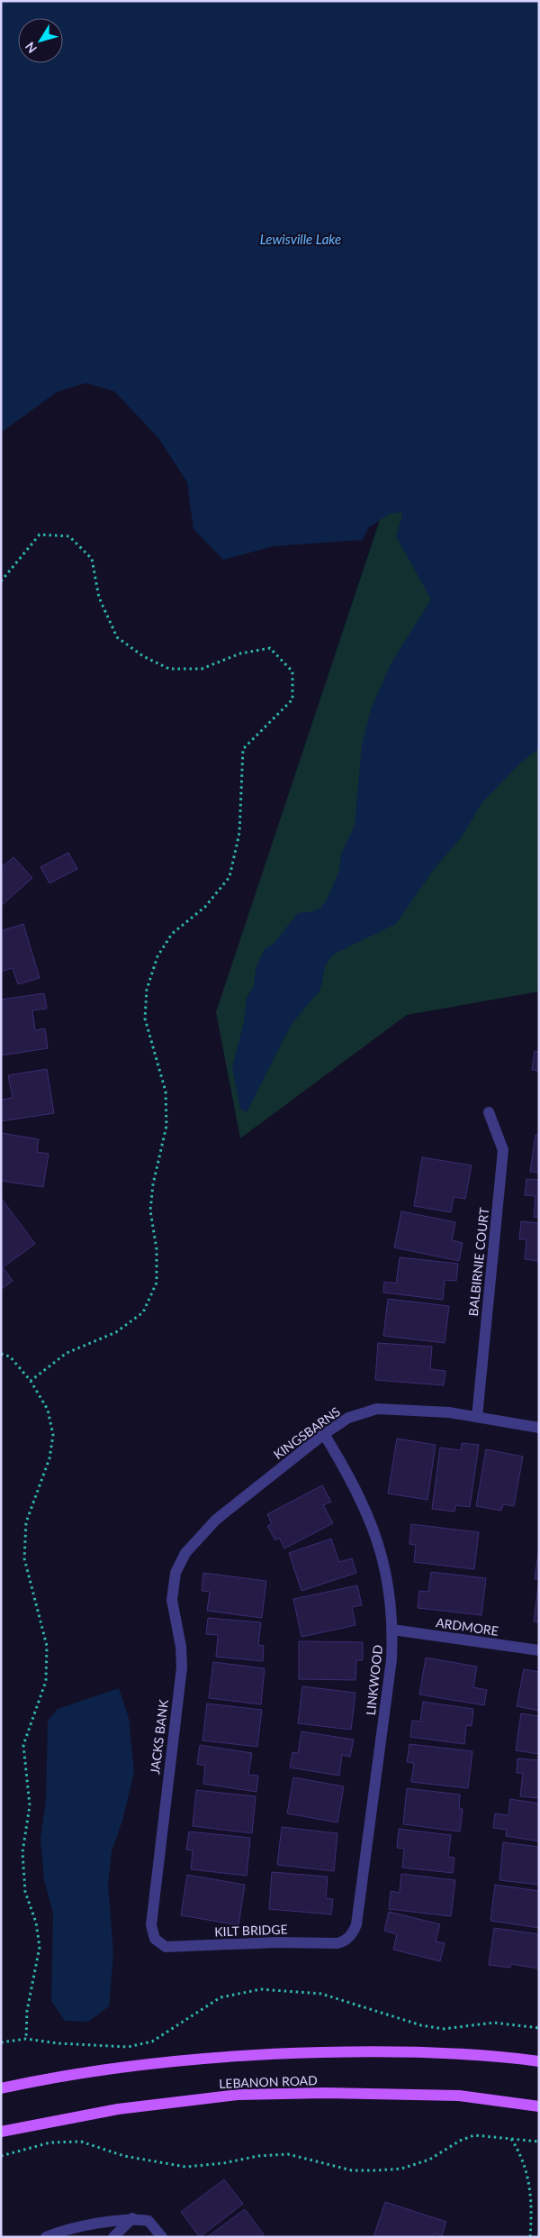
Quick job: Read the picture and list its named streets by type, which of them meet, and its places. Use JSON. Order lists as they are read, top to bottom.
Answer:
{
  "streets": {
    "main road": ["LEBANON ROAD"],
    "street": [
      "BALBIRNIE COURT",
      "KINGSBARNS",
      "ARDMORE",
      "LINKWOOD",
      "JACKS BANK",
      "KILT BRIDGE"
    ]
  },
  "crossings": [
    ["BALBIRNIE COURT", "KINGSBARNS"],
    ["KINGSBARNS", "LINKWOOD"],
    ["KINGSBARNS", "JACKS BANK"],
    ["ARDMORE", "LINKWOOD"],
    ["LINKWOOD", "KILT BRIDGE"],
    ["JACKS BANK", "KILT BRIDGE"]
  ],
  "water": ["Lewisville Lake"],
  "north": "bottom left"
}
